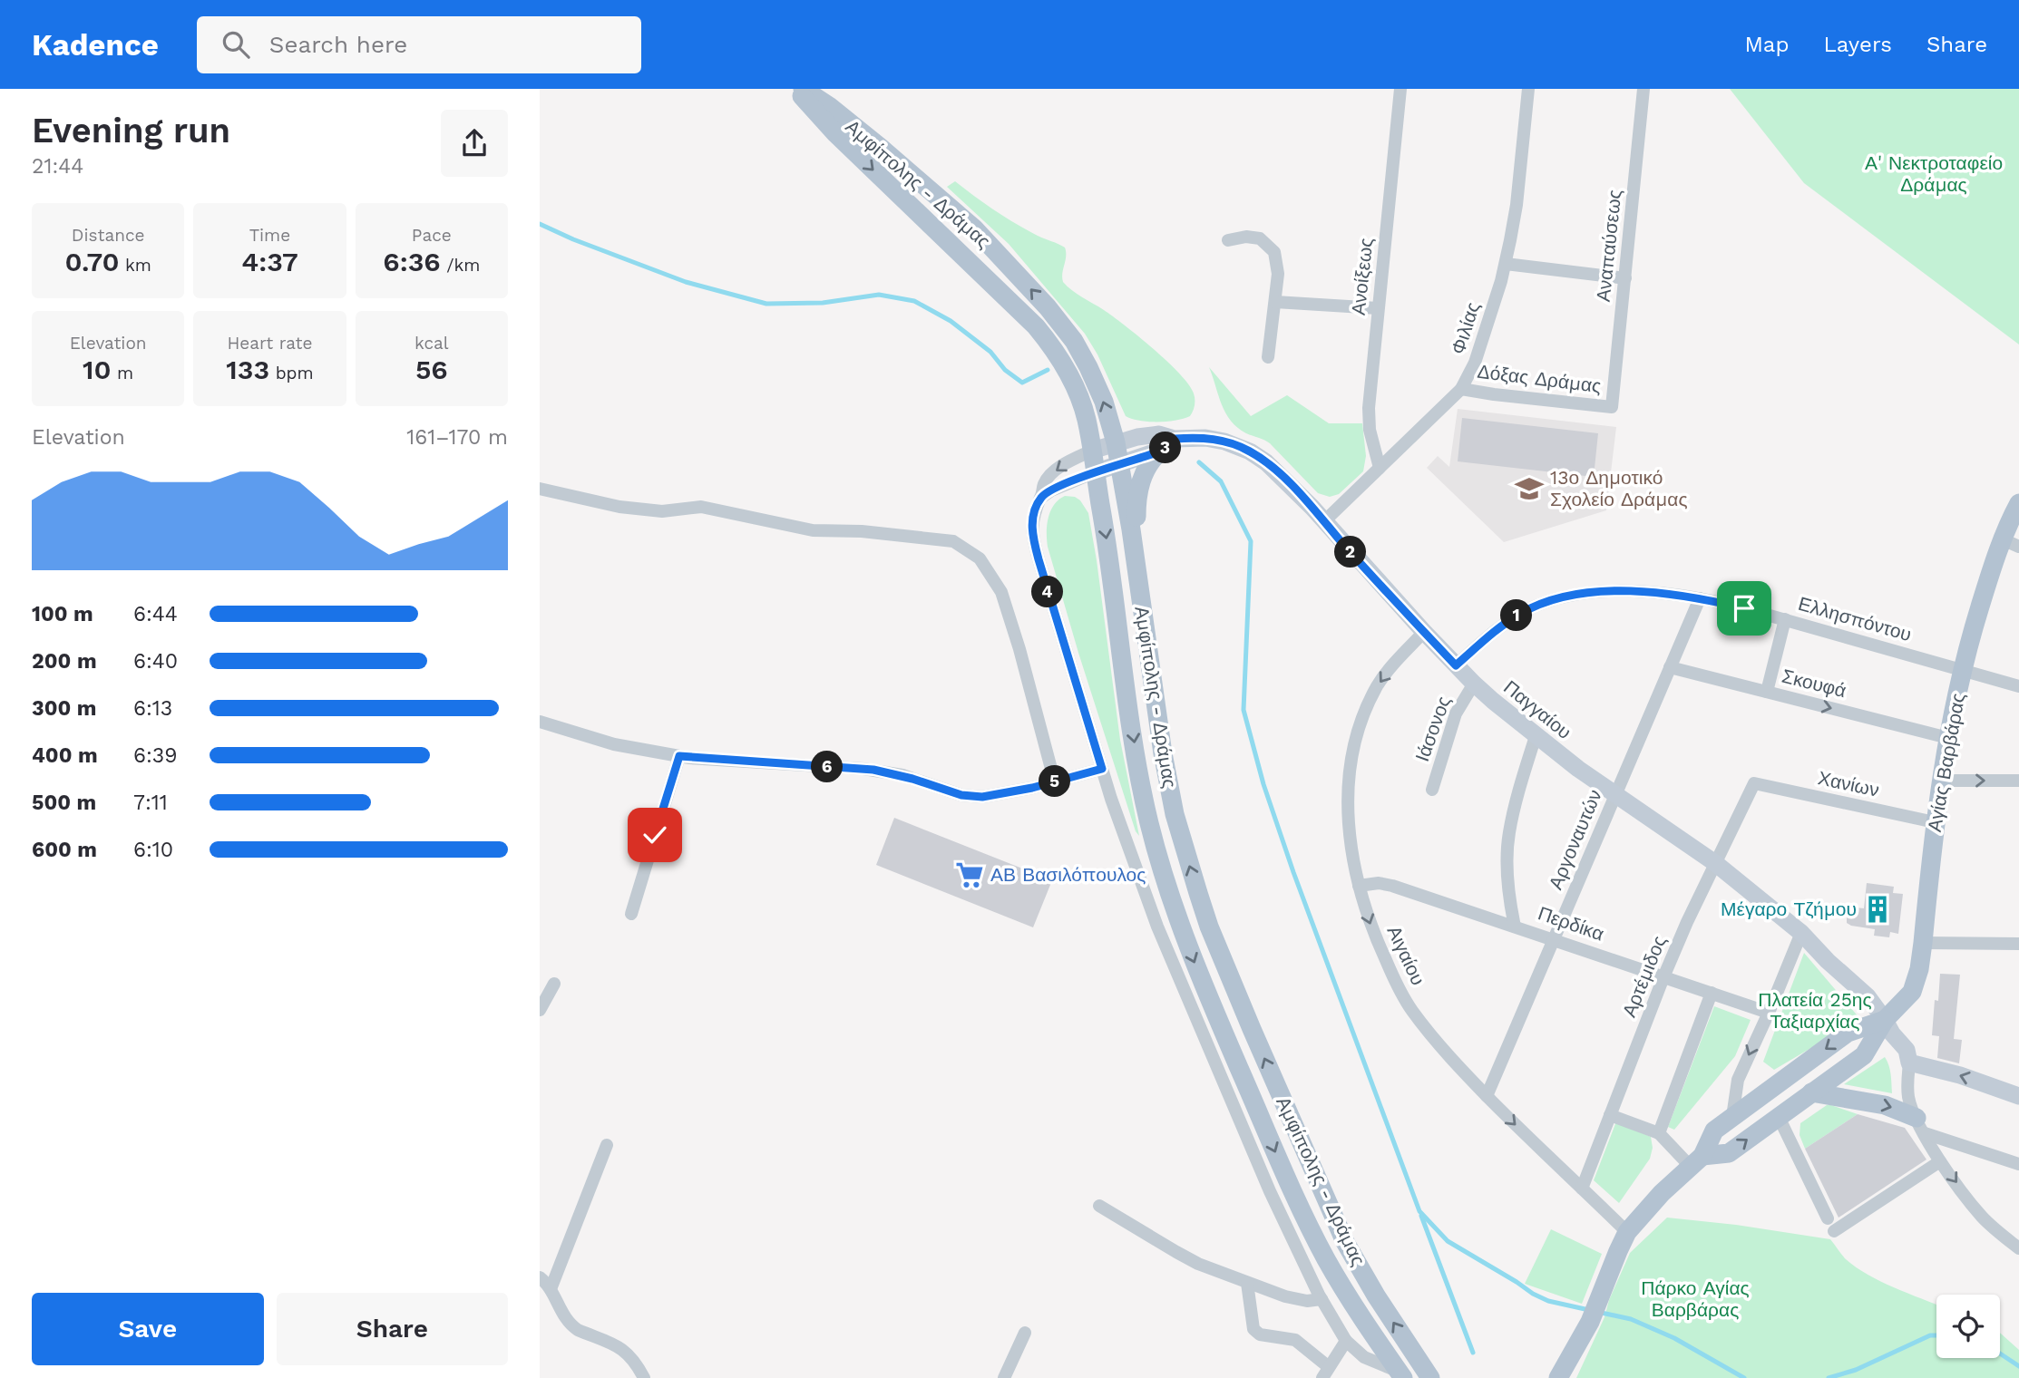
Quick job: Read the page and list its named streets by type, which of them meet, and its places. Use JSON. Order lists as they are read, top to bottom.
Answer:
{
  "streets": {
    "main road": ["Αμφίπολης - Δράμας", "Παγγαίου", "Αγίας Βαρβάρας"],
    "street": [
      "Αναπαύσεως",
      "Ανοίξεως",
      "Φιλίας",
      "Δόξας Δράμας",
      "Ελλησπόντου",
      "Σκουφά",
      "Ιάσονος",
      "Χανίων",
      "Αργοναυτών",
      "Περδίκα",
      "Αιγαίου",
      "Αρτέμιδος"
    ]
  },
  "crossings": [
    ["Αναπαύσεως", "Δόξας Δράμας"],
    ["Ανοίξεως", "Φιλίας"],
    ["Φιλίας", "Δόξας Δράμας"],
    ["Φιλίας", "Παγγαίου"],
    ["Ελλησπόντου", "Παγγαίου"],
    ["Ελλησπόντου", "Αγίας Βαρβάρας"],
    ["Ελλησπόντου", "Αργοναυτών"],
    ["Σκουφά", "Αγίας Βαρβάρας"],
    ["Σκουφά", "Αργοναυτών"],
    ["Παγγαίου", "Ιάσονος"],
    ["Παγγαίου", "Αγίας Βαρβάρας"],
    ["Παγγαίου", "Αργοναυτών"],
    ["Παγγαίου", "Αιγαίου"],
    ["Παγγαίου", "Αρτέμιδος"],
    ["Αγίας Βαρβάρας", "Χανίων"],
    ["Χανίων", "Αρτέμιδος"],
    ["Αργοναυτών", "Περδίκα"],
    ["Αργοναυτών", "Αιγαίου"],
    ["Περδίκα", "Αιγαίου"],
    ["Περδίκα", "Αρτέμιδος"],
    ["Αιγαίου", "Αρτέμιδος"]
  ],
  "one_way": ["Σκουφά", "Αιγαίου"],
  "parks": ["Α' Νεκτροταφείο Δράμας", "Πλατεία 25ης Ταξιαρχίας", "Πάρκο Αγίας Βαρβάρας"],
  "places": {
    "school or university": ["13ο Δημοτικό Σχολείο Δράμας"],
    "supermarket": ["ΑΒ Βασιλόπουλος"],
    "building": ["Μέγαρο Τζήμου"]
  },
  "page": {
    "header": "Kadence",
    "search": "Search here",
    "nav": ["Map", "Layers", "Share"],
    "heading": ["Evening run", "21:44"],
    "stats": [
      ["Distance", "0.70 km"],
      ["Time", "4:37"],
      ["Pace", "6:36 /km"],
      ["Elevation", "10 m"],
      ["Heart rate", "133 bpm"],
      ["kcal", "56"]
    ],
    "chart": ["Elevation", "161–170 m"],
    "pins": [
      "3",
      "2",
      "4",
      "1",
      "6",
      "5"
    ],
    "list": [
      {
        "name": "100 m",
        "note": "6:44"
      },
      {
        "name": "200 m",
        "note": "6:40"
      },
      {
        "name": "300 m",
        "note": "6:13"
      },
      {
        "name": "400 m",
        "note": "6:39"
      },
      {
        "name": "500 m",
        "note": "7:11"
      },
      {
        "name": "600 m",
        "note": "6:10"
      }
    ],
    "buttons": ["Save", "Share"]
  }
}
